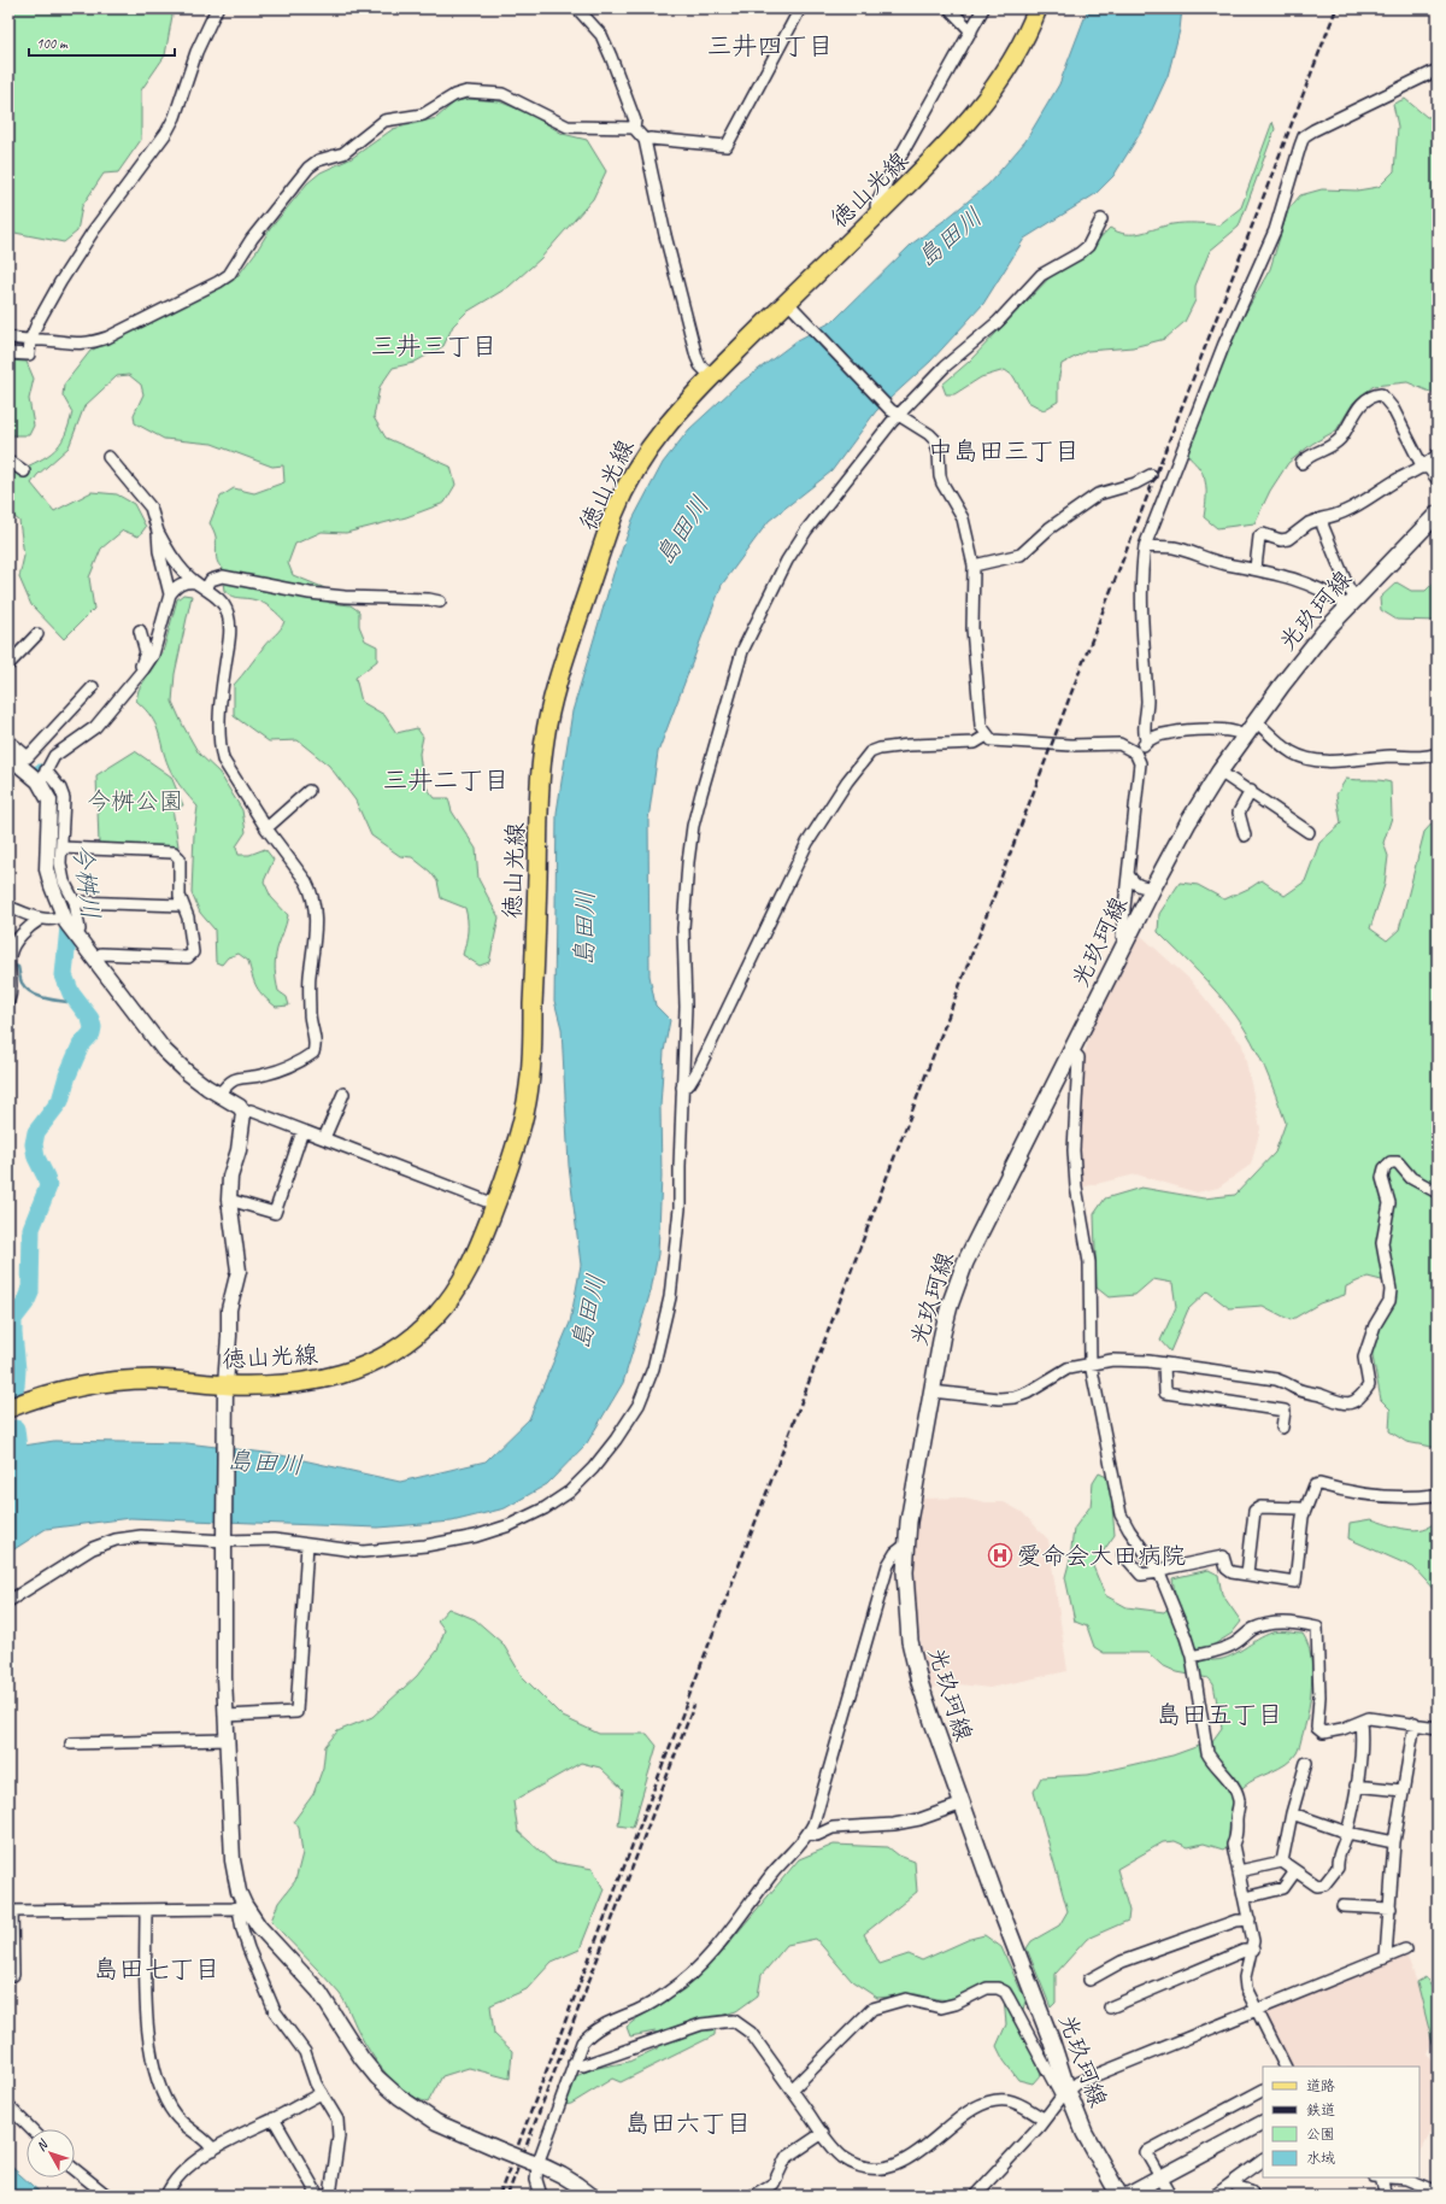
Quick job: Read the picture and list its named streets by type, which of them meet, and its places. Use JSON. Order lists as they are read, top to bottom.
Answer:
{
  "streets": {
    "main road": ["徳山光線", "光玖珂線"]
  },
  "districts": [
    "三井四丁目",
    "三井三丁目",
    "中島田三丁目",
    "三井二丁目",
    "島田五丁目",
    "島田七丁目",
    "島田六丁目"
  ],
  "water": ["島田川", "今桝川"],
  "parks": ["今桝公園"],
  "places": {
    "hospital": ["愛命会大田病院"]
  },
  "legend": [
    "道路",
    "鉄道",
    "公園",
    "水域"
  ],
  "scale_bar": "100 m",
  "north": "top left"
}
